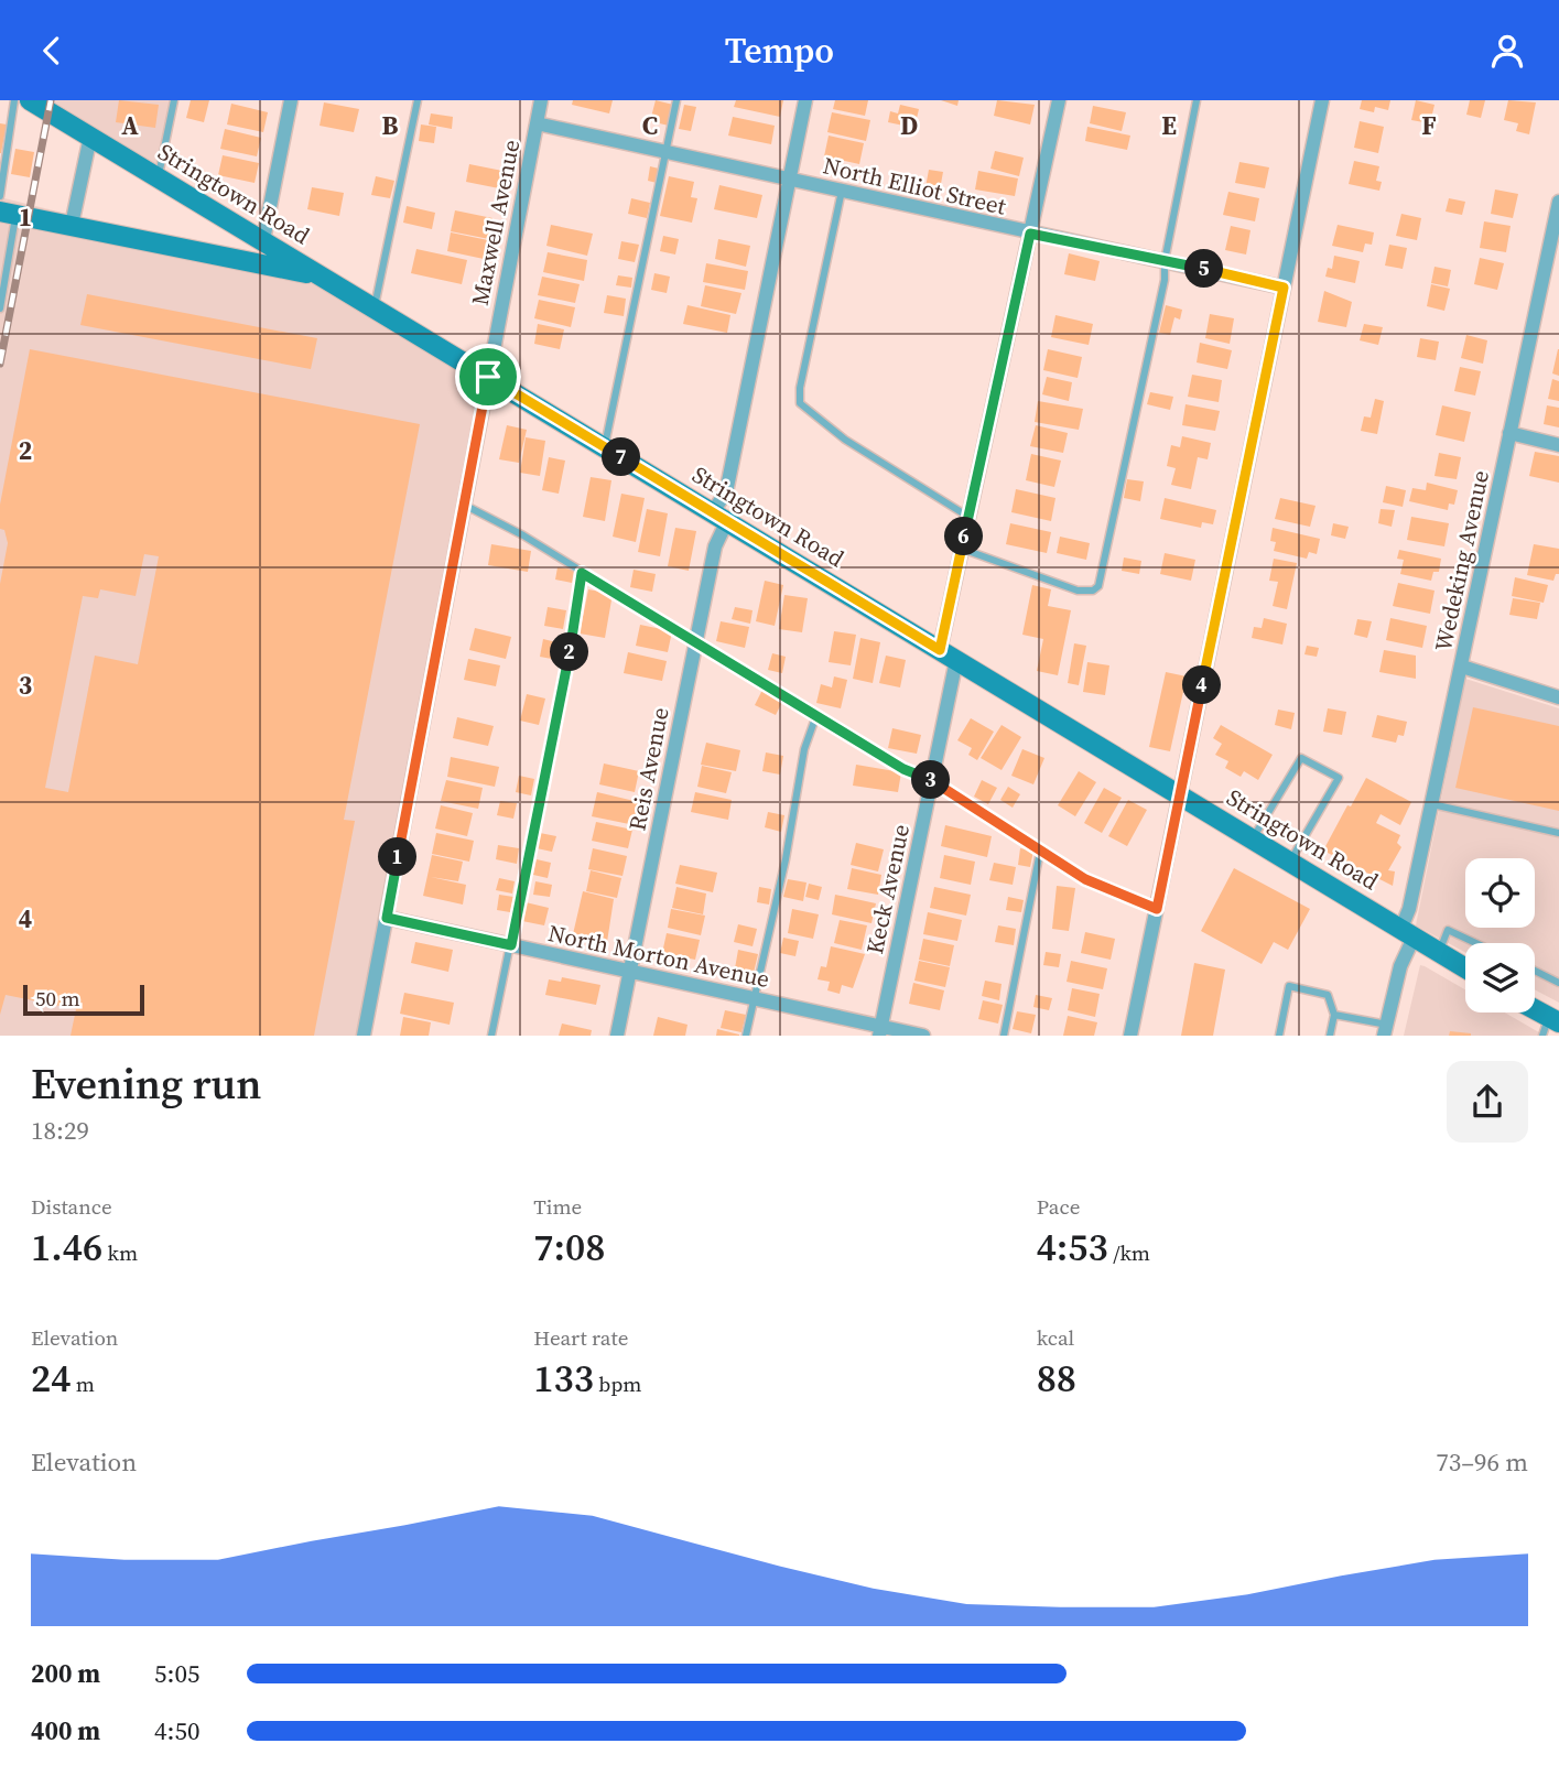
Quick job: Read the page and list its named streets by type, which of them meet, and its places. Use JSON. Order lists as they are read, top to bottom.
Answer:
{
  "streets": {
    "main road": ["Stringtown Road"],
    "street": [
      "North Elliot Street",
      "Maxwell Avenue",
      "Wedeking Avenue",
      "Reis Avenue",
      "Keck Avenue",
      "North Morton Avenue"
    ]
  },
  "crossings": [
    ["North Elliot Street", "Maxwell Avenue"],
    ["North Elliot Street", "Keck Avenue"],
    ["Stringtown Road", "Maxwell Avenue"],
    ["Stringtown Road", "Wedeking Avenue"],
    ["Stringtown Road", "Reis Avenue"],
    ["Stringtown Road", "Keck Avenue"],
    ["Maxwell Avenue", "North Morton Avenue"],
    ["Reis Avenue", "North Morton Avenue"],
    ["Keck Avenue", "North Morton Avenue"]
  ],
  "scale_bar": "50 m",
  "page": {
    "header": "Tempo",
    "pins": [
      "5",
      "7",
      "6",
      "2",
      "4",
      "3",
      "1"
    ],
    "scale": "50 m",
    "heading": ["Evening run", "18:29"],
    "stats": [
      ["Distance", "1.46 km"],
      ["Time", "7:08"],
      ["Pace", "4:53 /km"],
      ["Elevation", "24 m"],
      ["Heart rate", "133 bpm"],
      ["kcal", "88"]
    ],
    "chart": ["Elevation", "73–96 m"],
    "list": [
      {
        "name": "200 m",
        "note": "5:05"
      },
      {
        "name": "400 m",
        "note": "4:50"
      }
    ]
  },
  "grid": {
    "columns": [
      "A",
      "B",
      "C",
      "D",
      "E",
      "F"
    ],
    "rows": [
      "1",
      "2",
      "3",
      "4"
    ]
  }
}
